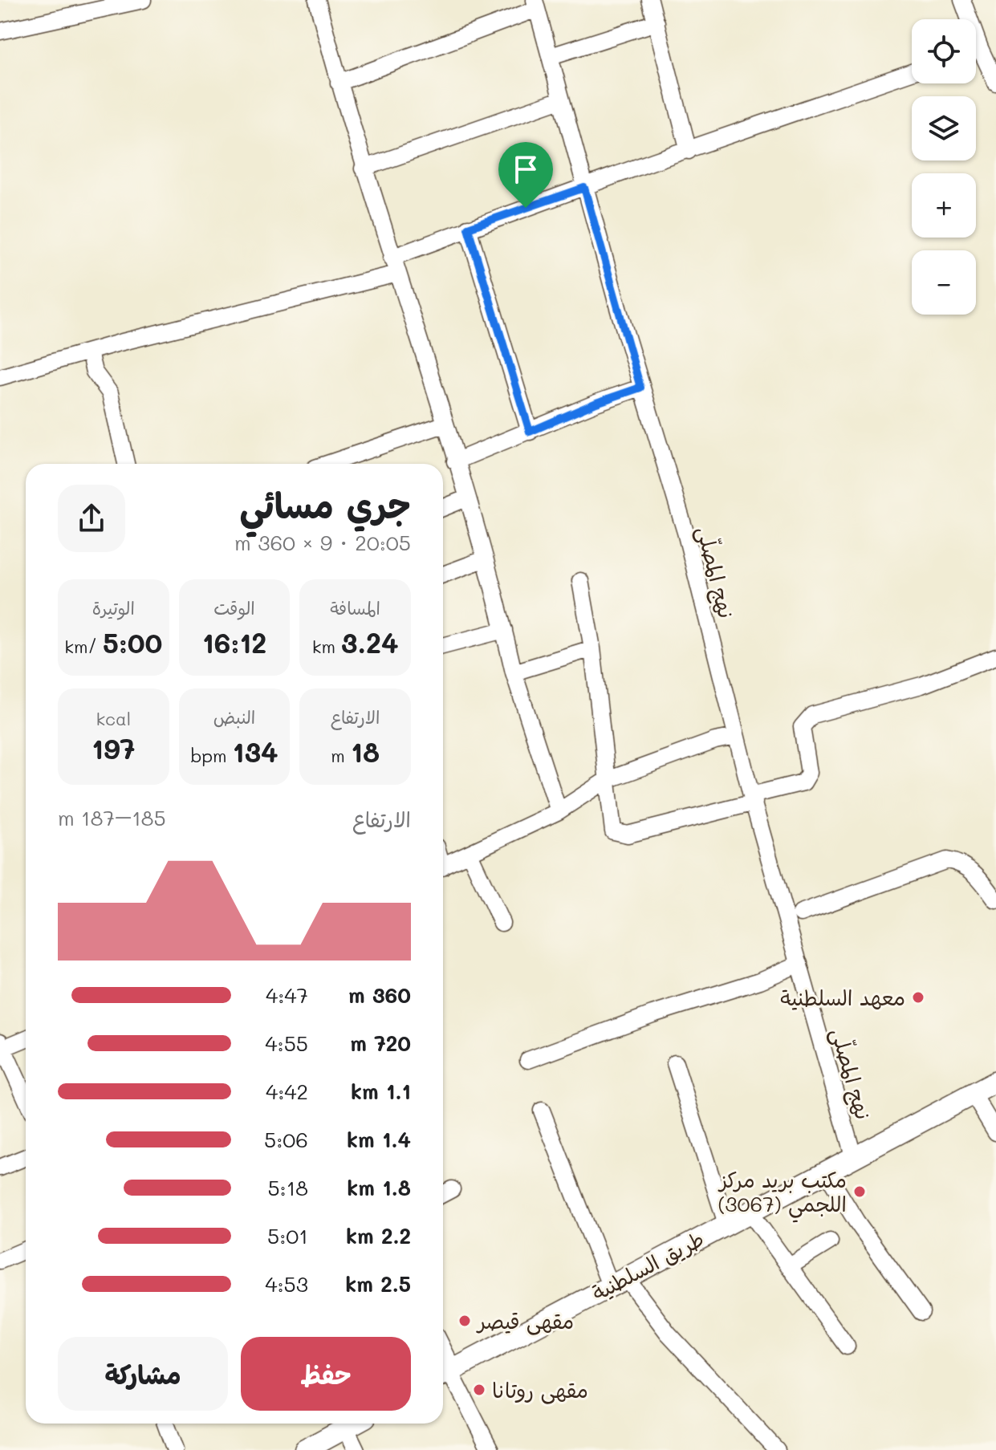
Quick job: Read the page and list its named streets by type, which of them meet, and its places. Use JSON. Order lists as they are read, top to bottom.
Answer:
{
  "streets": {
    "main road": ["طريق السلطنية"],
    "street": ["نهج المصلّى"]
  },
  "crossings": [
    ["نهج المصلّى", "طريق السلطنية"]
  ],
  "places": [
    "معهد السلطنية",
    "مكتب بريد مركز اللجمي (3067)",
    "مقهى قيصر",
    "مقهى روتانا"
  ],
  "page": {
    "map_buttons": ["+", "−"],
    "heading": ["جري مسائي", "20:05 · 9 × 360 m"],
    "stats": [
      ["المسافة", "3.24 km"],
      ["الوقت", "16:12"],
      ["الوتيرة", "5:00 /km"],
      ["الارتفاع", "18 m"],
      ["النبض", "134 bpm"],
      ["kcal", "197"]
    ],
    "chart": ["الارتفاع", "185–187 m"],
    "list": [
      {
        "name": "360 m",
        "note": "4:47"
      },
      {
        "name": "720 m",
        "note": "4:55"
      },
      {
        "name": "1.1 km",
        "note": "4:42"
      },
      {
        "name": "1.4 km",
        "note": "5:06"
      },
      {
        "name": "1.8 km",
        "note": "5:18"
      },
      {
        "name": "2.2 km",
        "note": "5:01"
      },
      {
        "name": "2.5 km",
        "note": "4:53"
      }
    ],
    "buttons": ["حفظ", "مشاركة"]
  }
}
